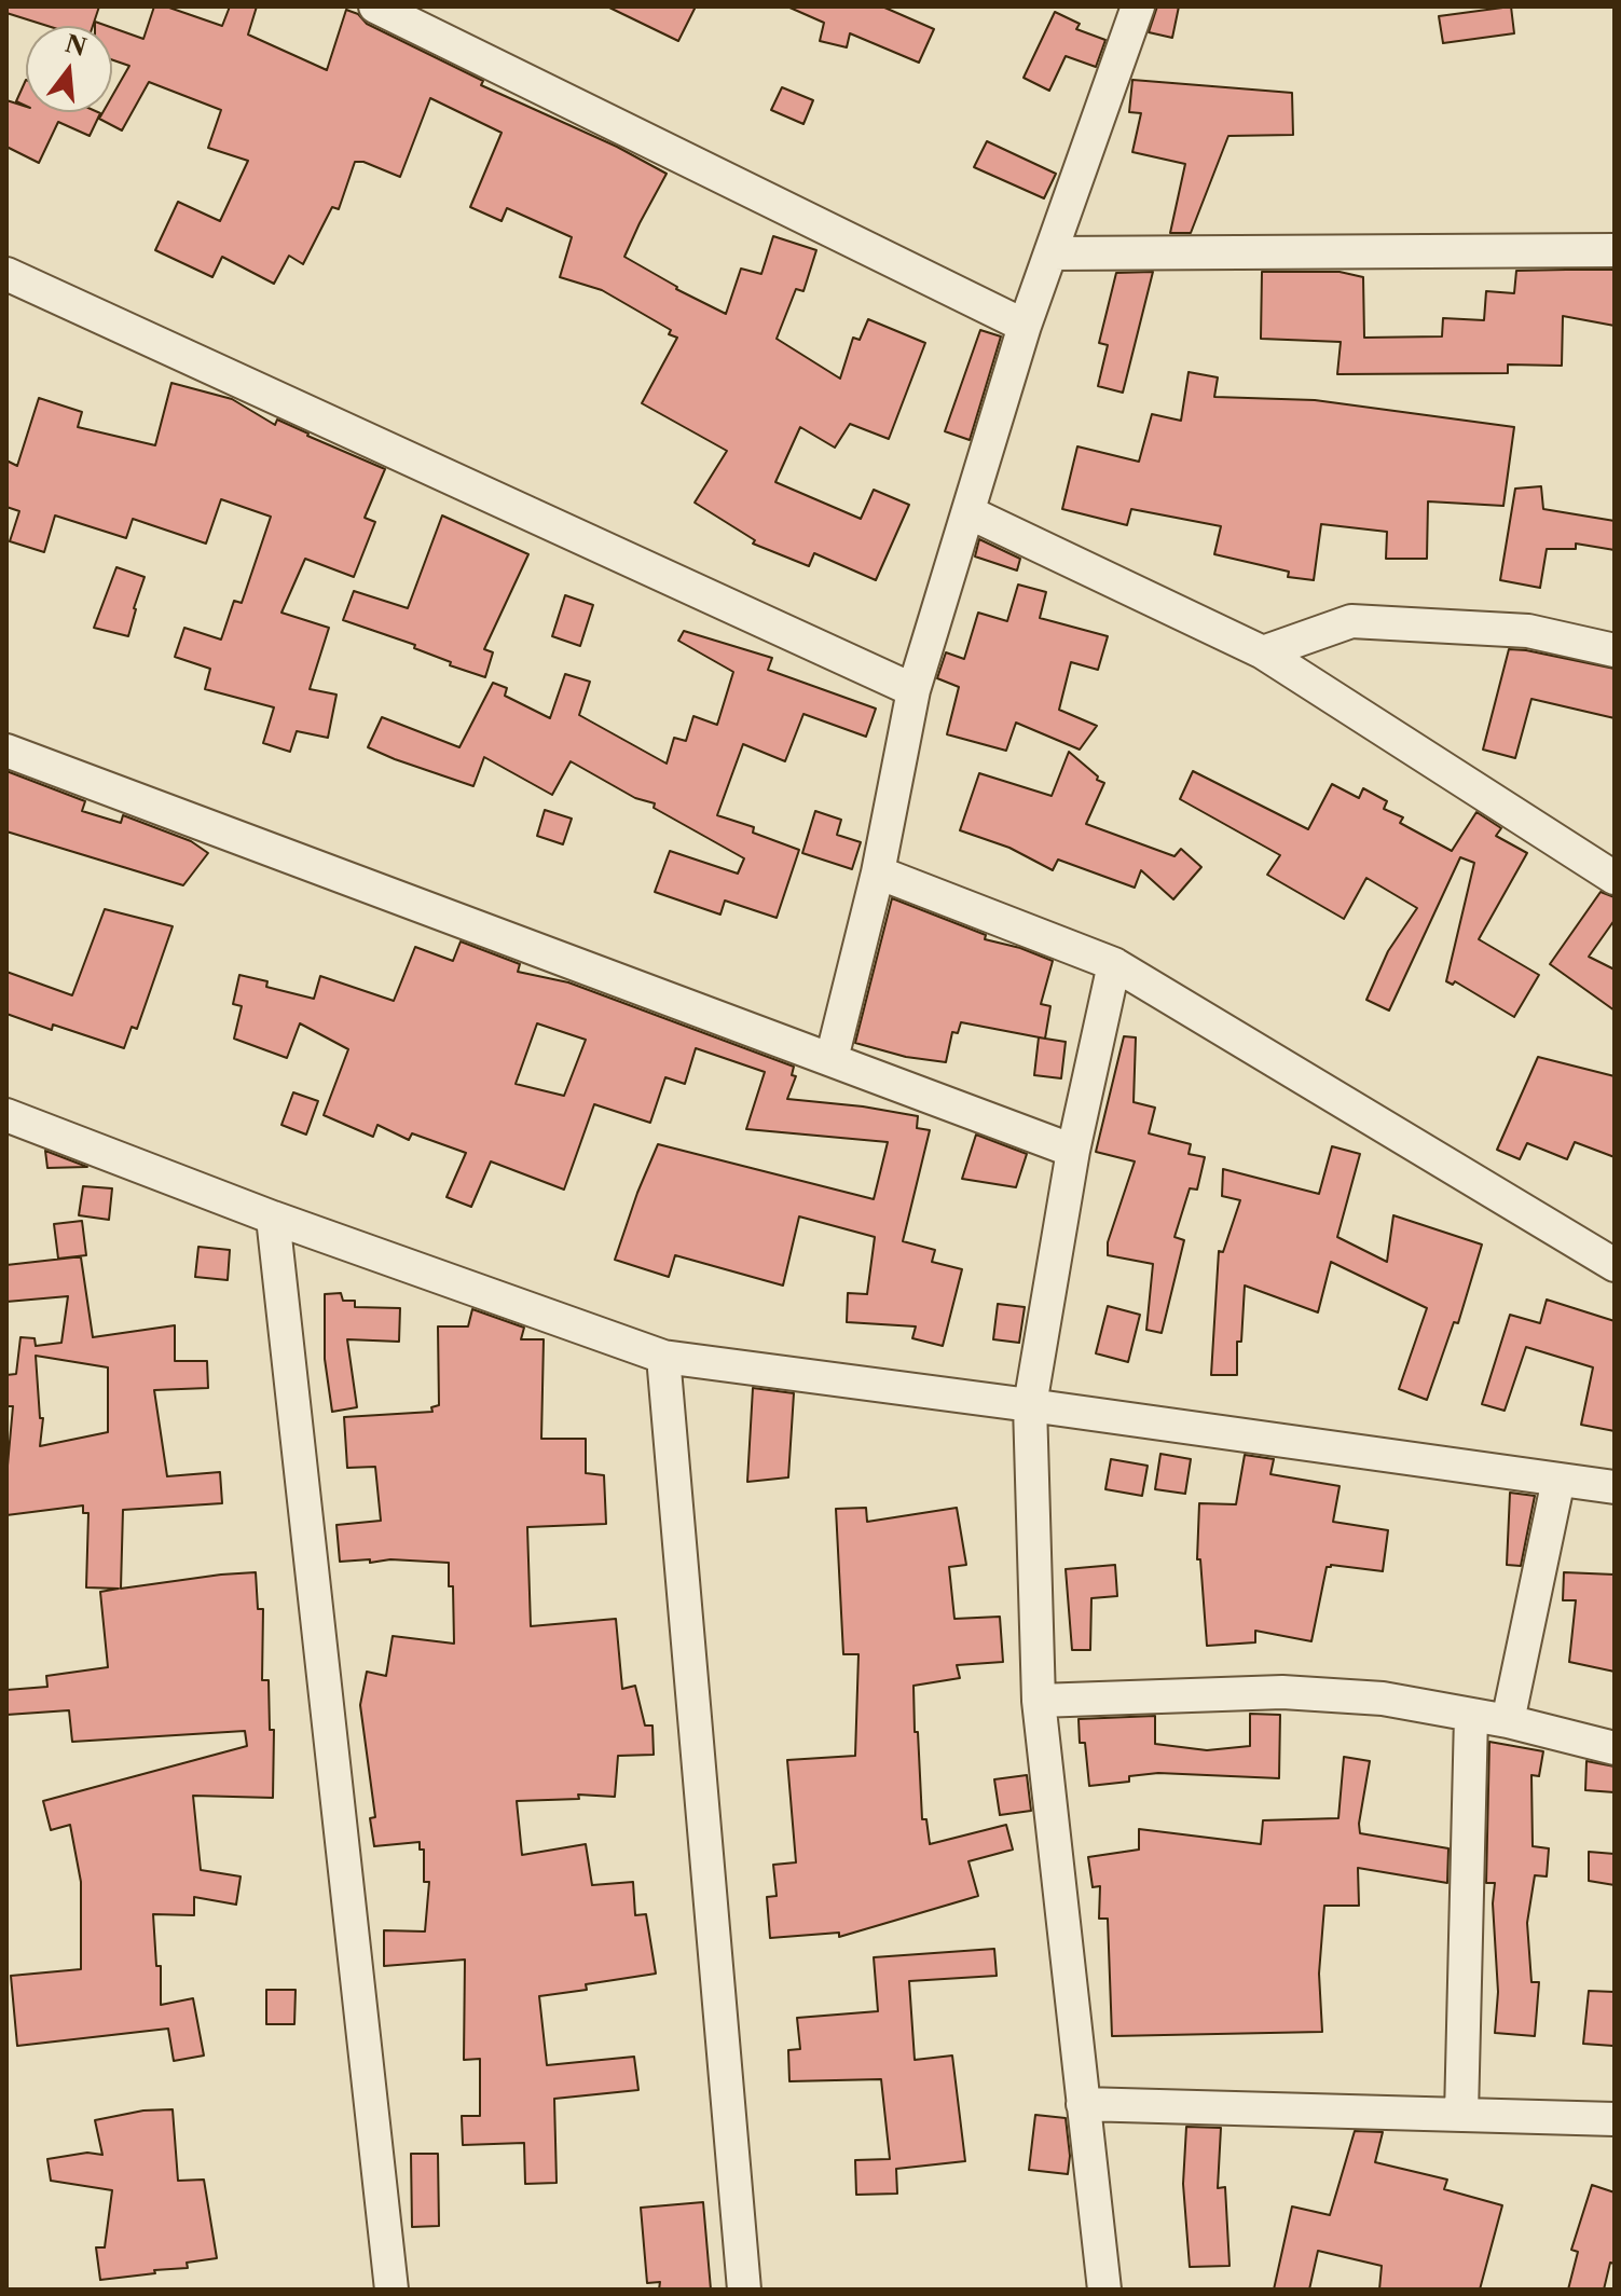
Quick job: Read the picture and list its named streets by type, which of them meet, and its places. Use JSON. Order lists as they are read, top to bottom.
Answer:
{
  "north": "top"
}
